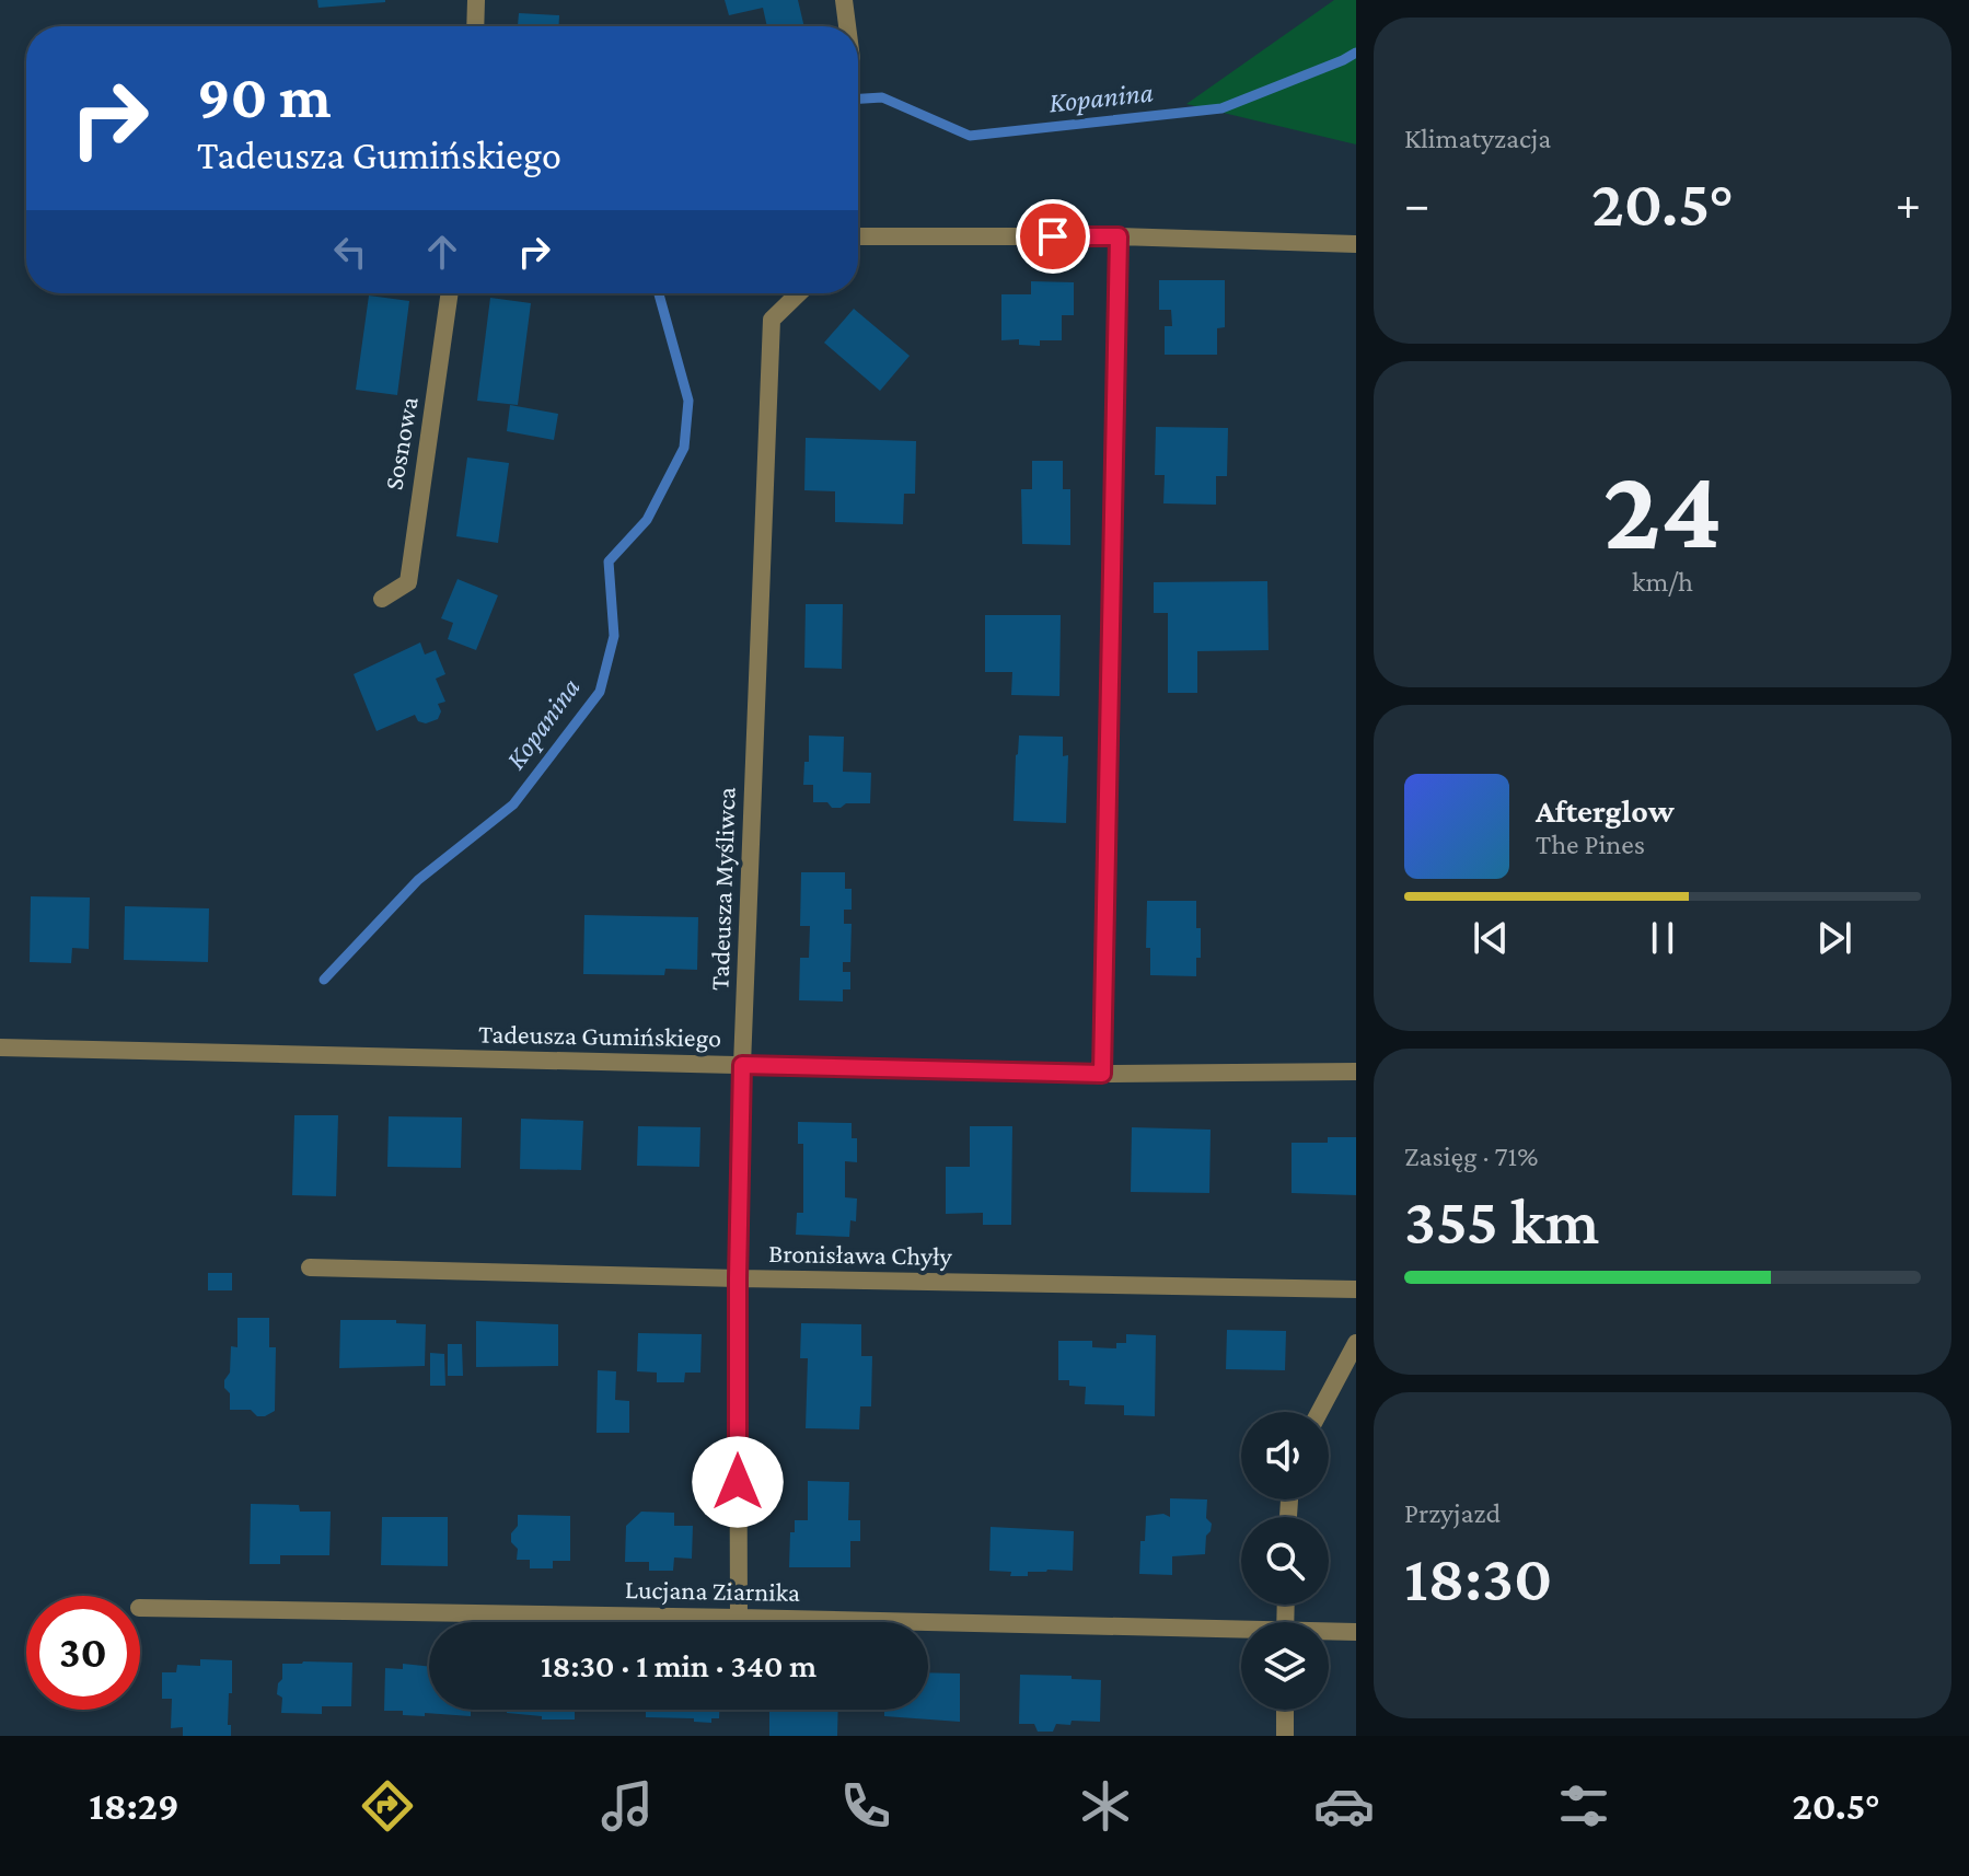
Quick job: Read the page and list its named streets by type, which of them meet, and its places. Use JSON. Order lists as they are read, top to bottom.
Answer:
{
  "streets": {
    "street": [
      "Sosnowa",
      "Tadeusza Myśliwca",
      "Tadeusza Gumińskiego",
      "Bronisława Chyły",
      "Lucjana Ziarnika"
    ]
  },
  "crossings": [
    ["Tadeusza Myśliwca", "Tadeusza Gumińskiego"],
    ["Tadeusza Myśliwca", "Bronisława Chyły"],
    ["Tadeusza Myśliwca", "Lucjana Ziarnika"]
  ],
  "water": ["Kopanina"],
  "page": {
    "tile": [
      "Klimatyzacja",
      ["24", "km/h"],
      ["Zasięg · 71%", "355 km"],
      ["Przyjazd", "18:30"]
    ],
    "turn": ["90 m", "Tadeusza Gumińskiego"],
    "heat": ["−", "20.5°", "+"],
    "song": ["Afterglow", "The Pines"],
    "limit": "30",
    "trip": "18:30 · 1 min · 340 m",
    "tabs": ["18:29", "20.5°"]
  }
}
